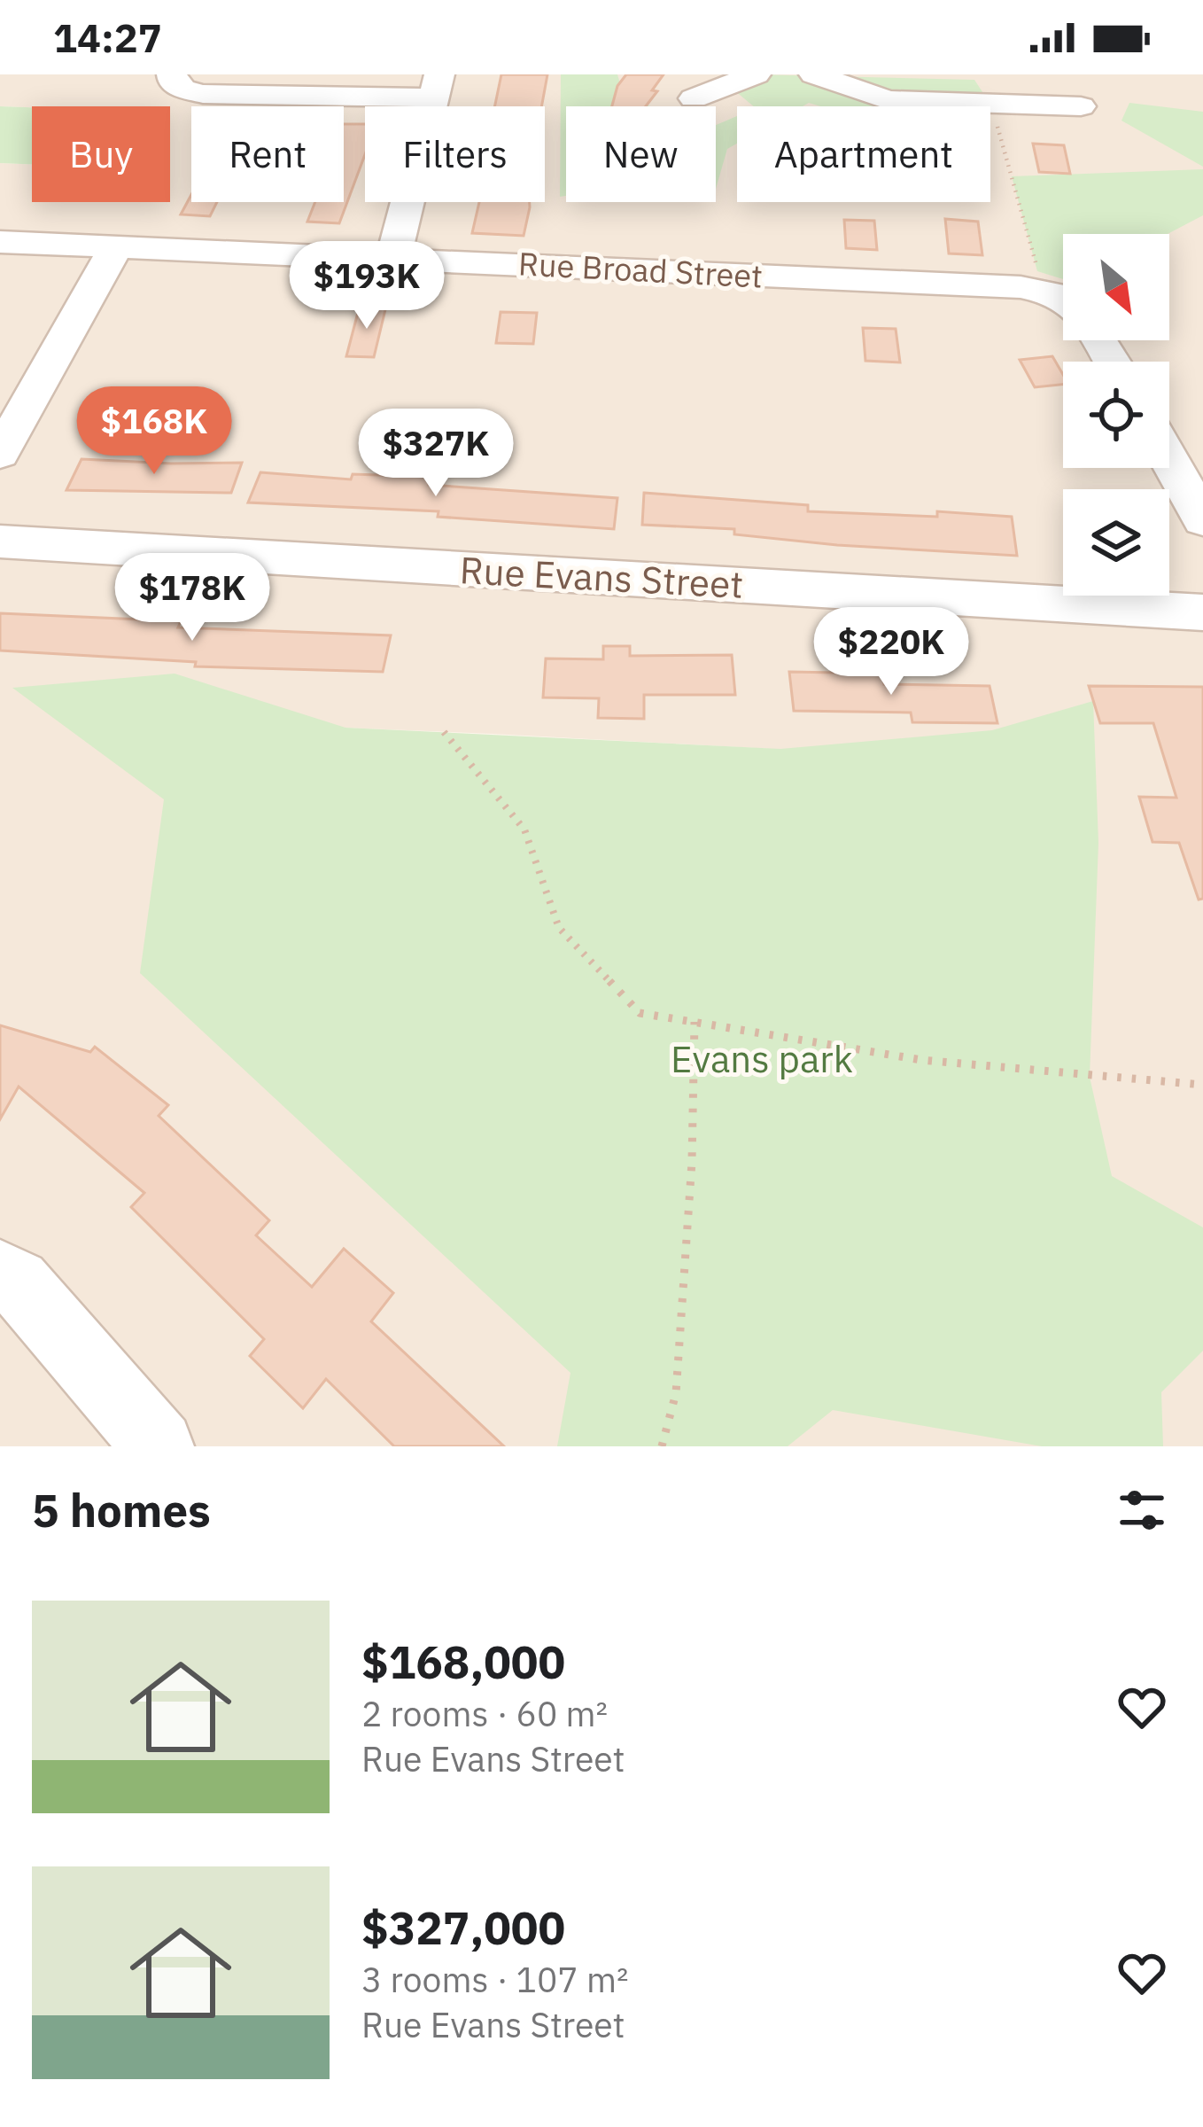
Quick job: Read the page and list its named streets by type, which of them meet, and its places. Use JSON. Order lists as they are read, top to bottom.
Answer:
{
  "streets": {
    "street": ["Rue Broad Street", "Rue Evans Street"]
  },
  "parks": ["Evans park"],
  "north": "bottom right",
  "page": {
    "status": "14:27",
    "chip": [
      "Buy",
      "Rent",
      "Filters",
      "New",
      "Apartment"
    ],
    "price": [
      "$193K",
      "$168K",
      "$327K",
      "$178K",
      "$220K"
    ],
    "heading": "5 homes",
    "list": [
      {
        "name": "$168,000",
        "note": "2 rooms · 60 m² · Rue Evans Street"
      },
      {
        "name": "$327,000",
        "note": "3 rooms · 107 m² · Rue Evans Street"
      }
    ]
  }
}
